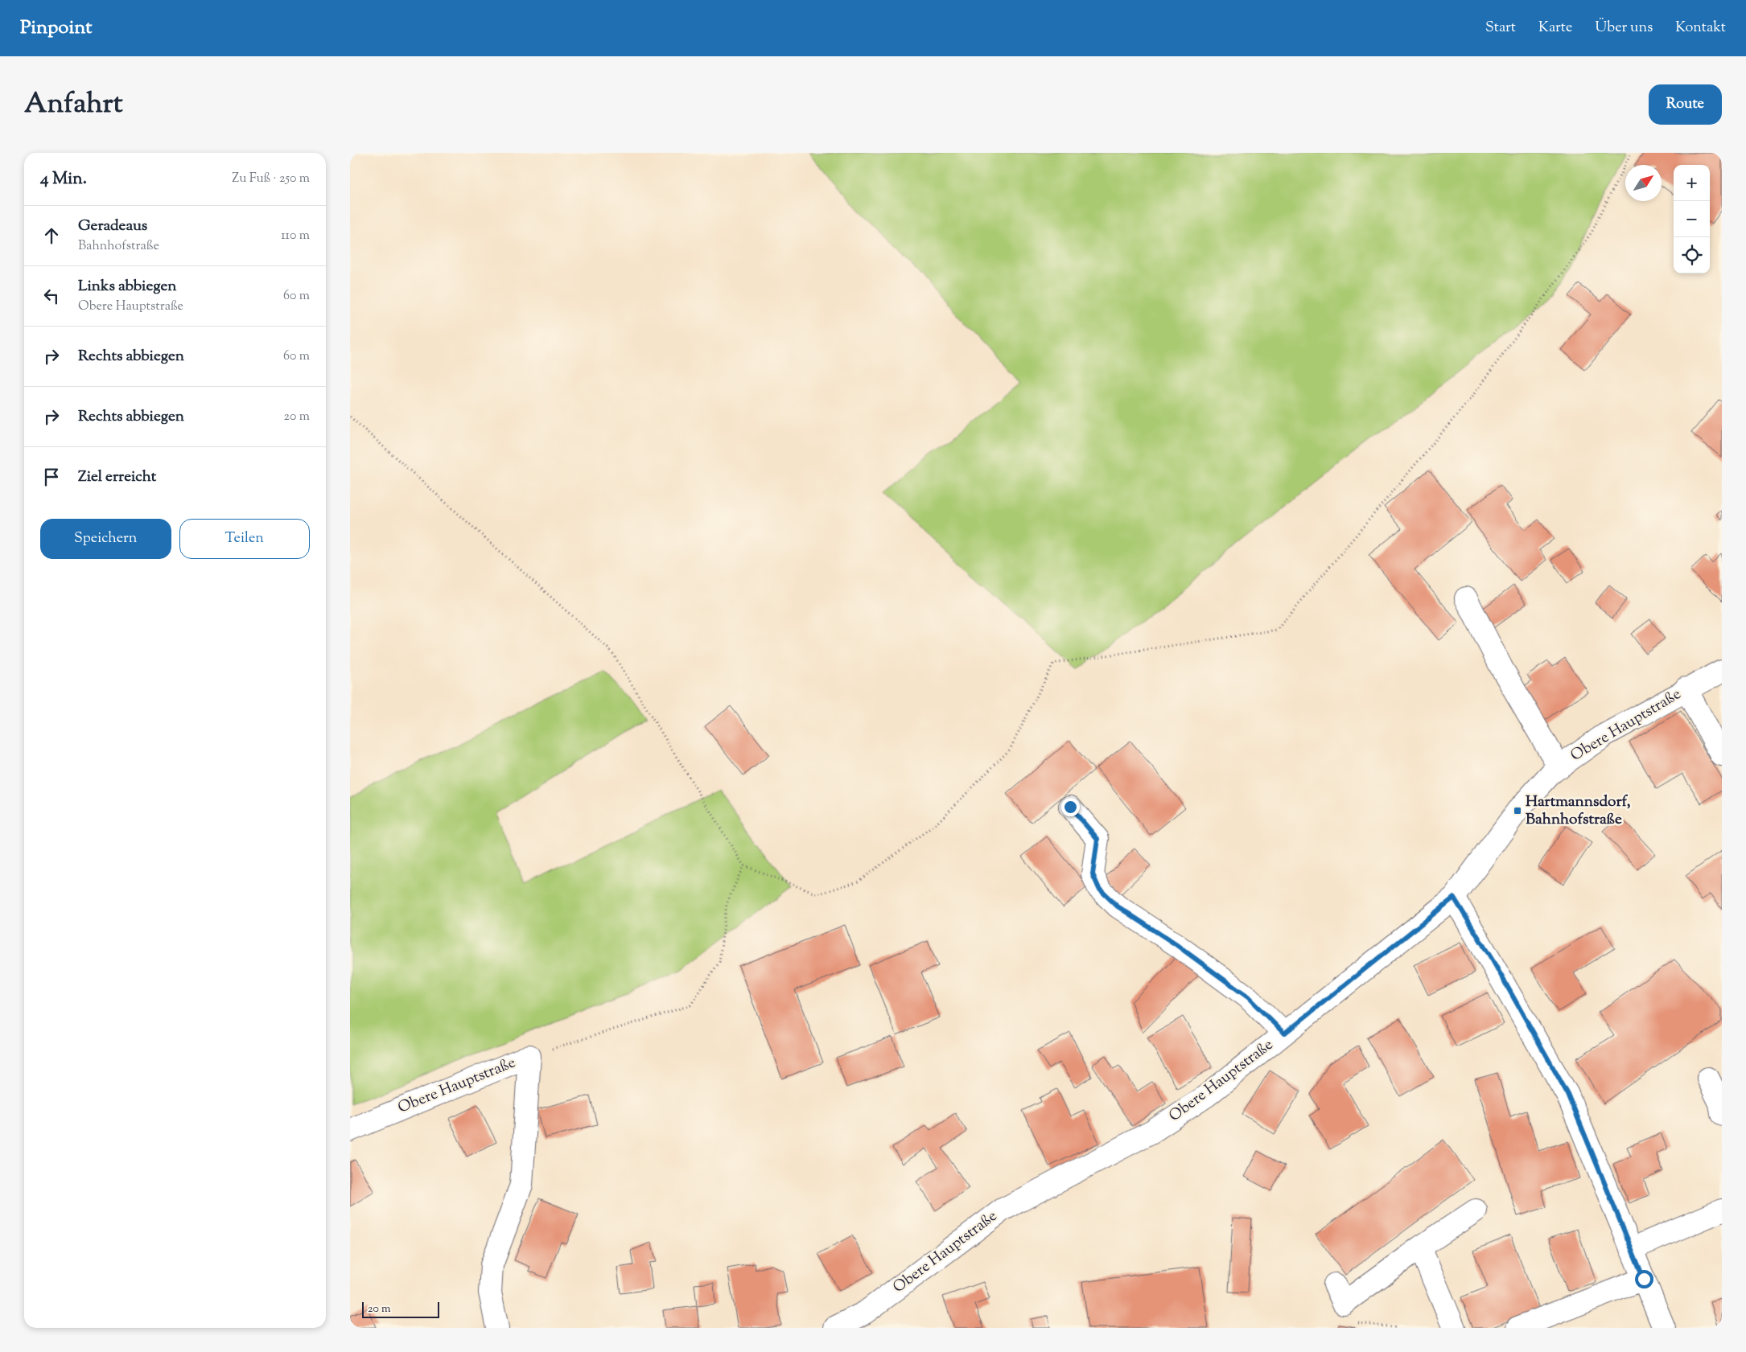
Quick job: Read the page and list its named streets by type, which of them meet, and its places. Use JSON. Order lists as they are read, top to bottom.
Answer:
{
  "streets": {
    "street": ["Obere Hauptstraße"]
  },
  "places": {
    "transit": ["Hartmannsdorf, Bahnhofstraße"]
  },
  "scale_bar": "20 m",
  "north": "top right",
  "page": {
    "header": "Pinpoint",
    "nav": [
      "Start",
      "Karte",
      "Über uns",
      "Kontakt"
    ],
    "title": "Anfahrt",
    "buttons": [
      "Route",
      ["Speichern", "Teilen"]
    ],
    "heading": ["4 Min.", "Zu Fuß · 250 m"],
    "map_buttons": ["+", "−"],
    "list": [
      ["Geradeaus", "Bahnhofstraße", "110 m"],
      ["Links abbiegen", "Obere Hauptstraße", "60 m"],
      ["Rechts abbiegen", "60 m"],
      ["Rechts abbiegen", "20 m"],
      "Ziel erreicht"
    ],
    "scale": "20 m"
  }
}
